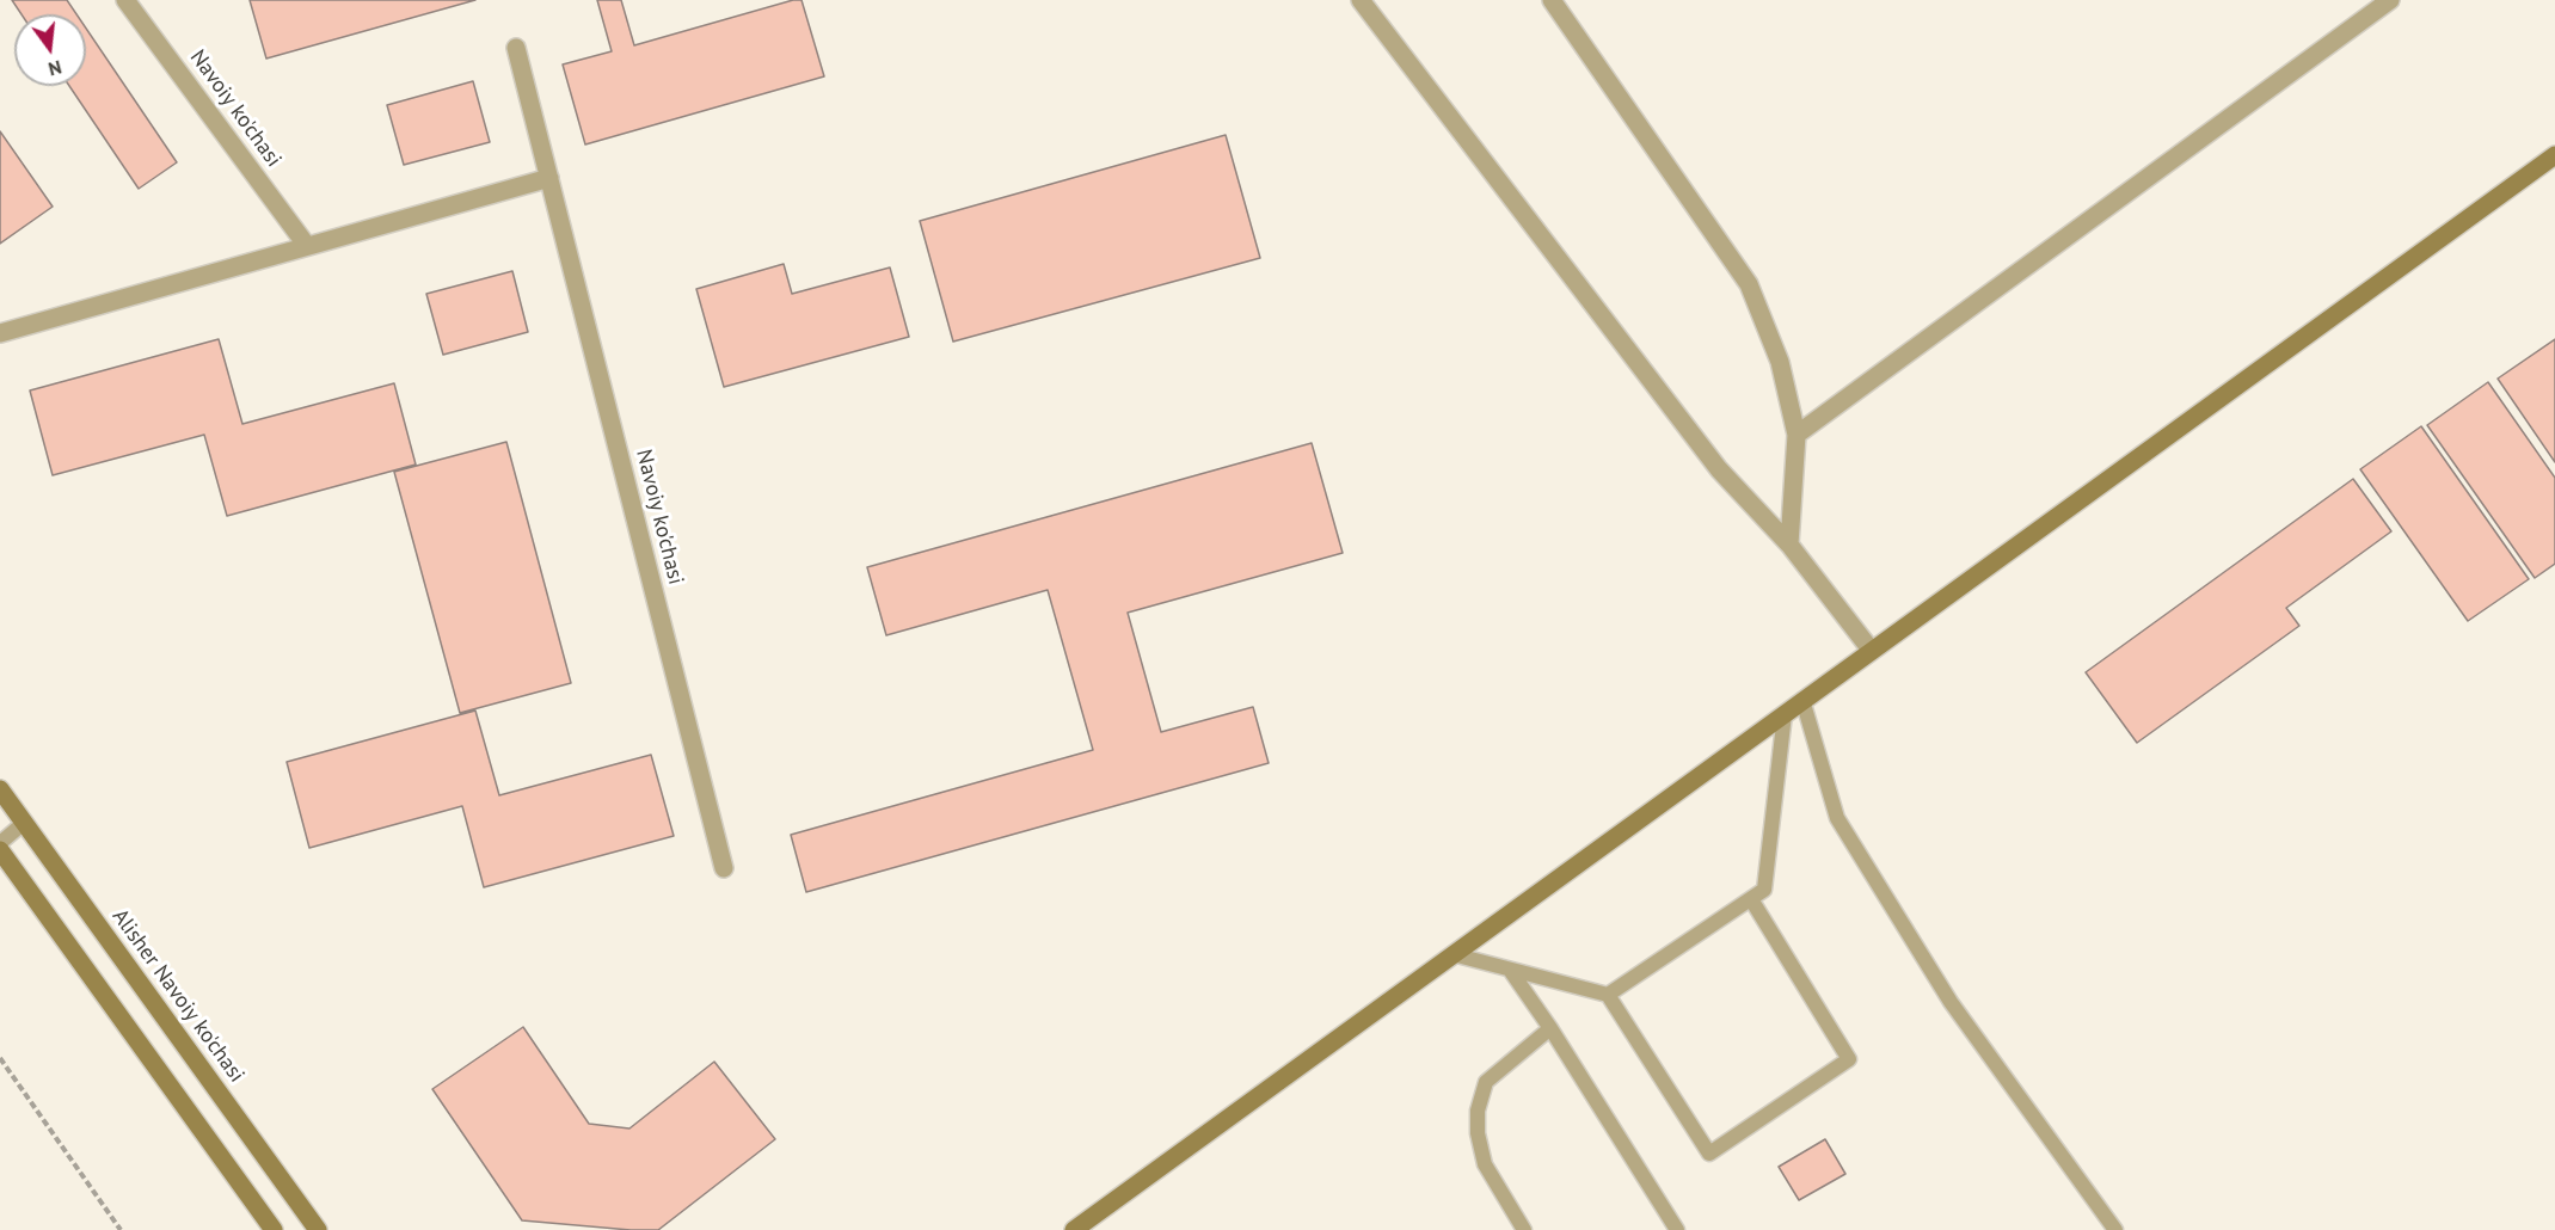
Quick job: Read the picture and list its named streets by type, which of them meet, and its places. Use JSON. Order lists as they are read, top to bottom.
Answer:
{
  "streets": {
    "street": ["Navoiy ko'chasi", "Alisher Navoiy ko'chasi"]
  },
  "north": "bottom"
}
